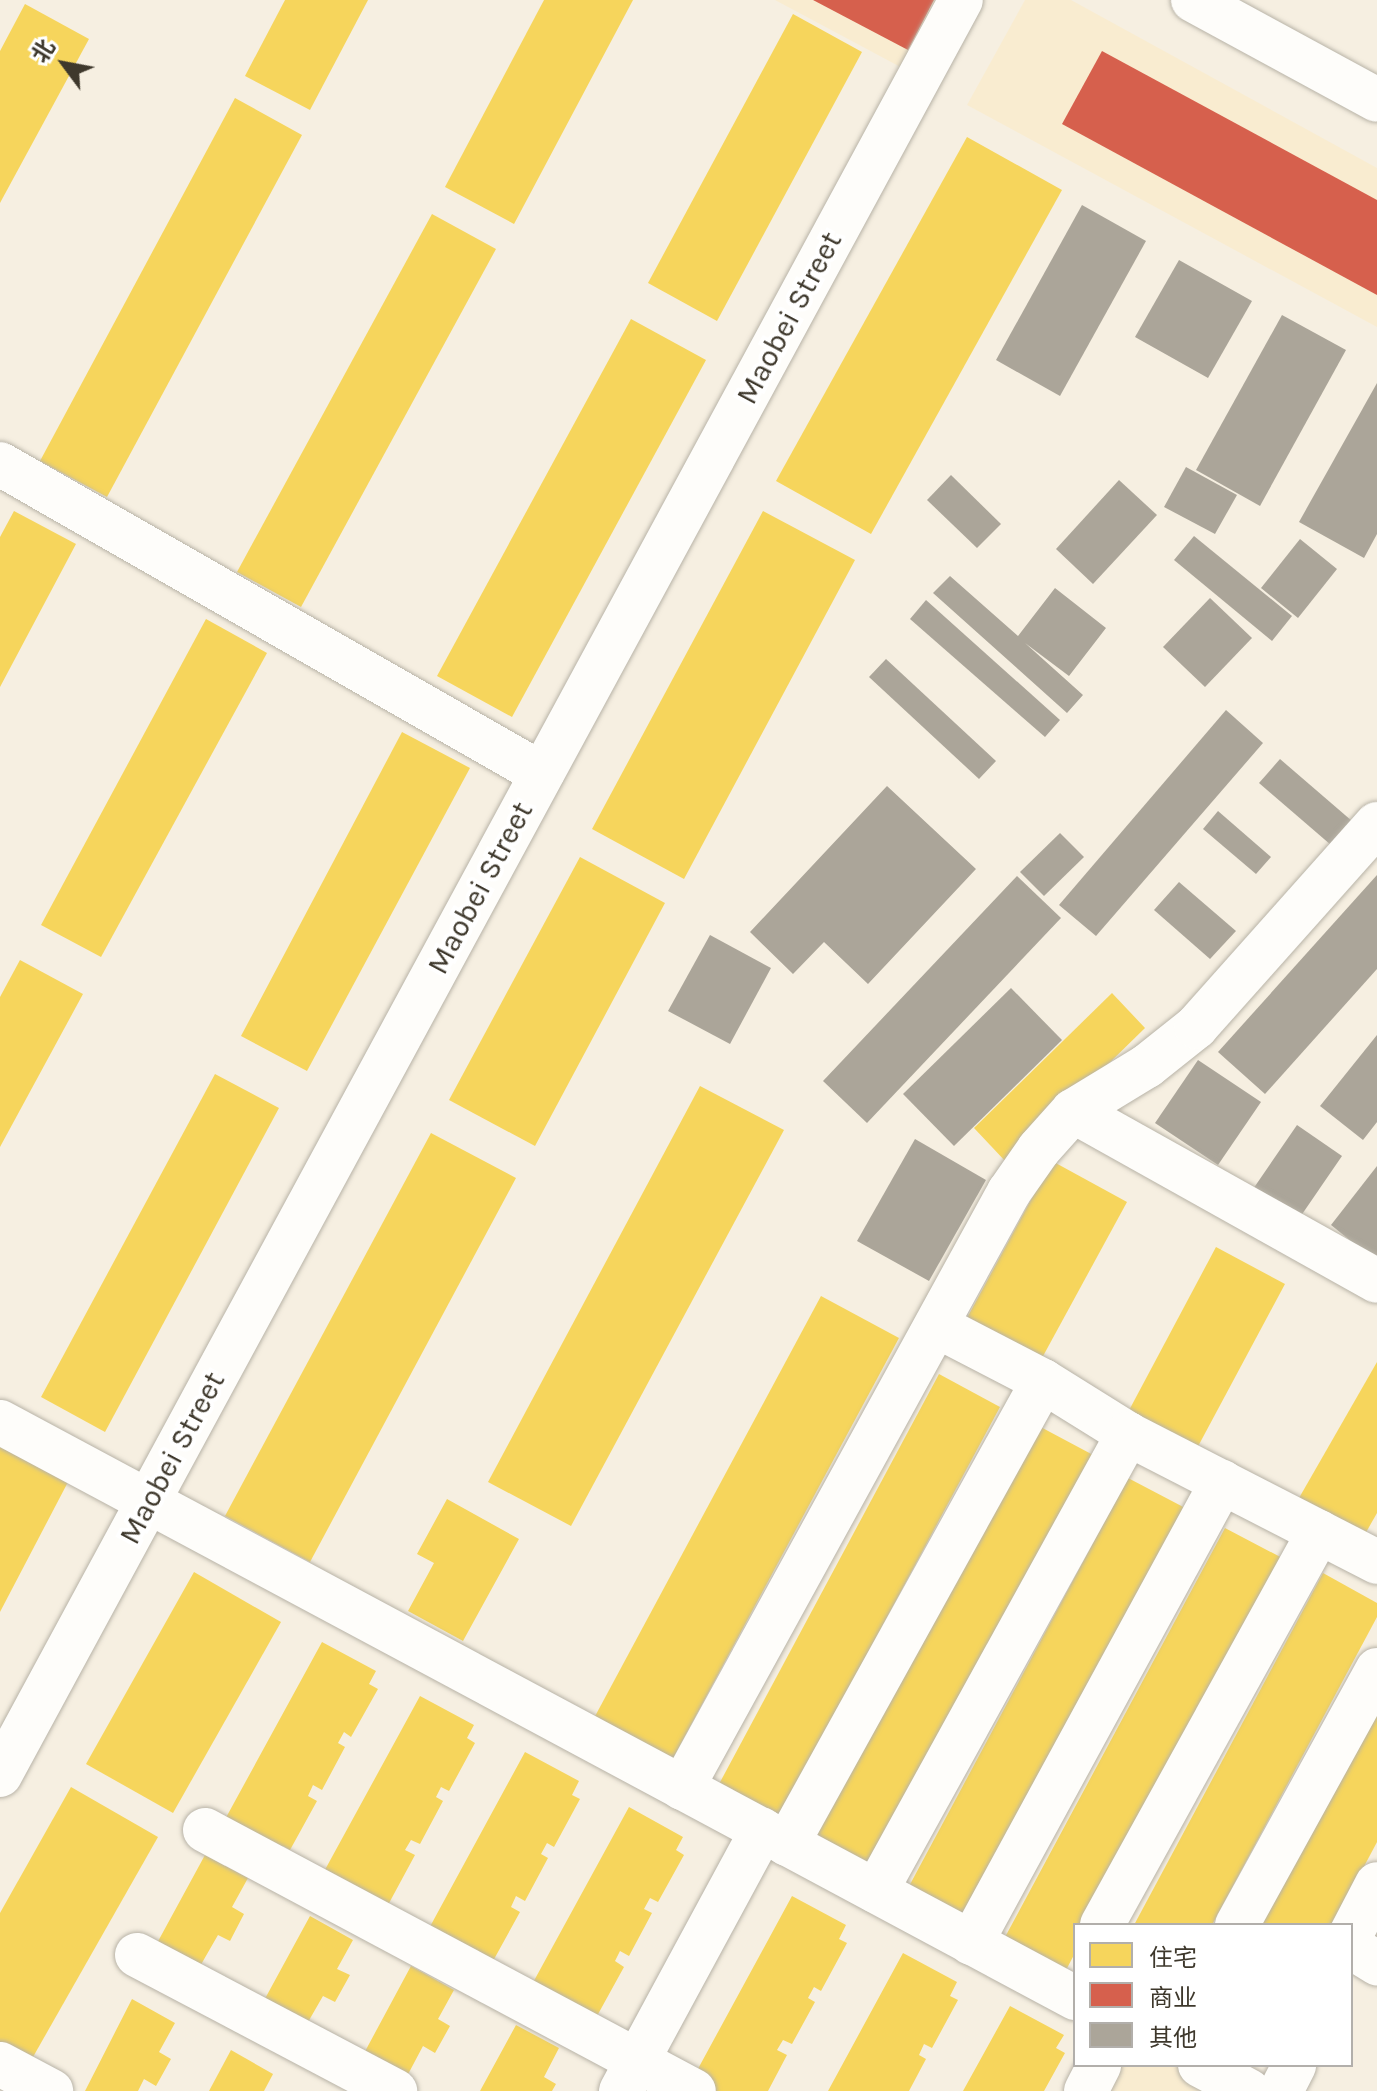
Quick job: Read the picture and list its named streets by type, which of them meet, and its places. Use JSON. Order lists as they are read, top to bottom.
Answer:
{
  "streets": {
    "street": ["Maobei Street"]
  },
  "legend": ["住宅", "商业", "其他"],
  "north": "top left"
}
